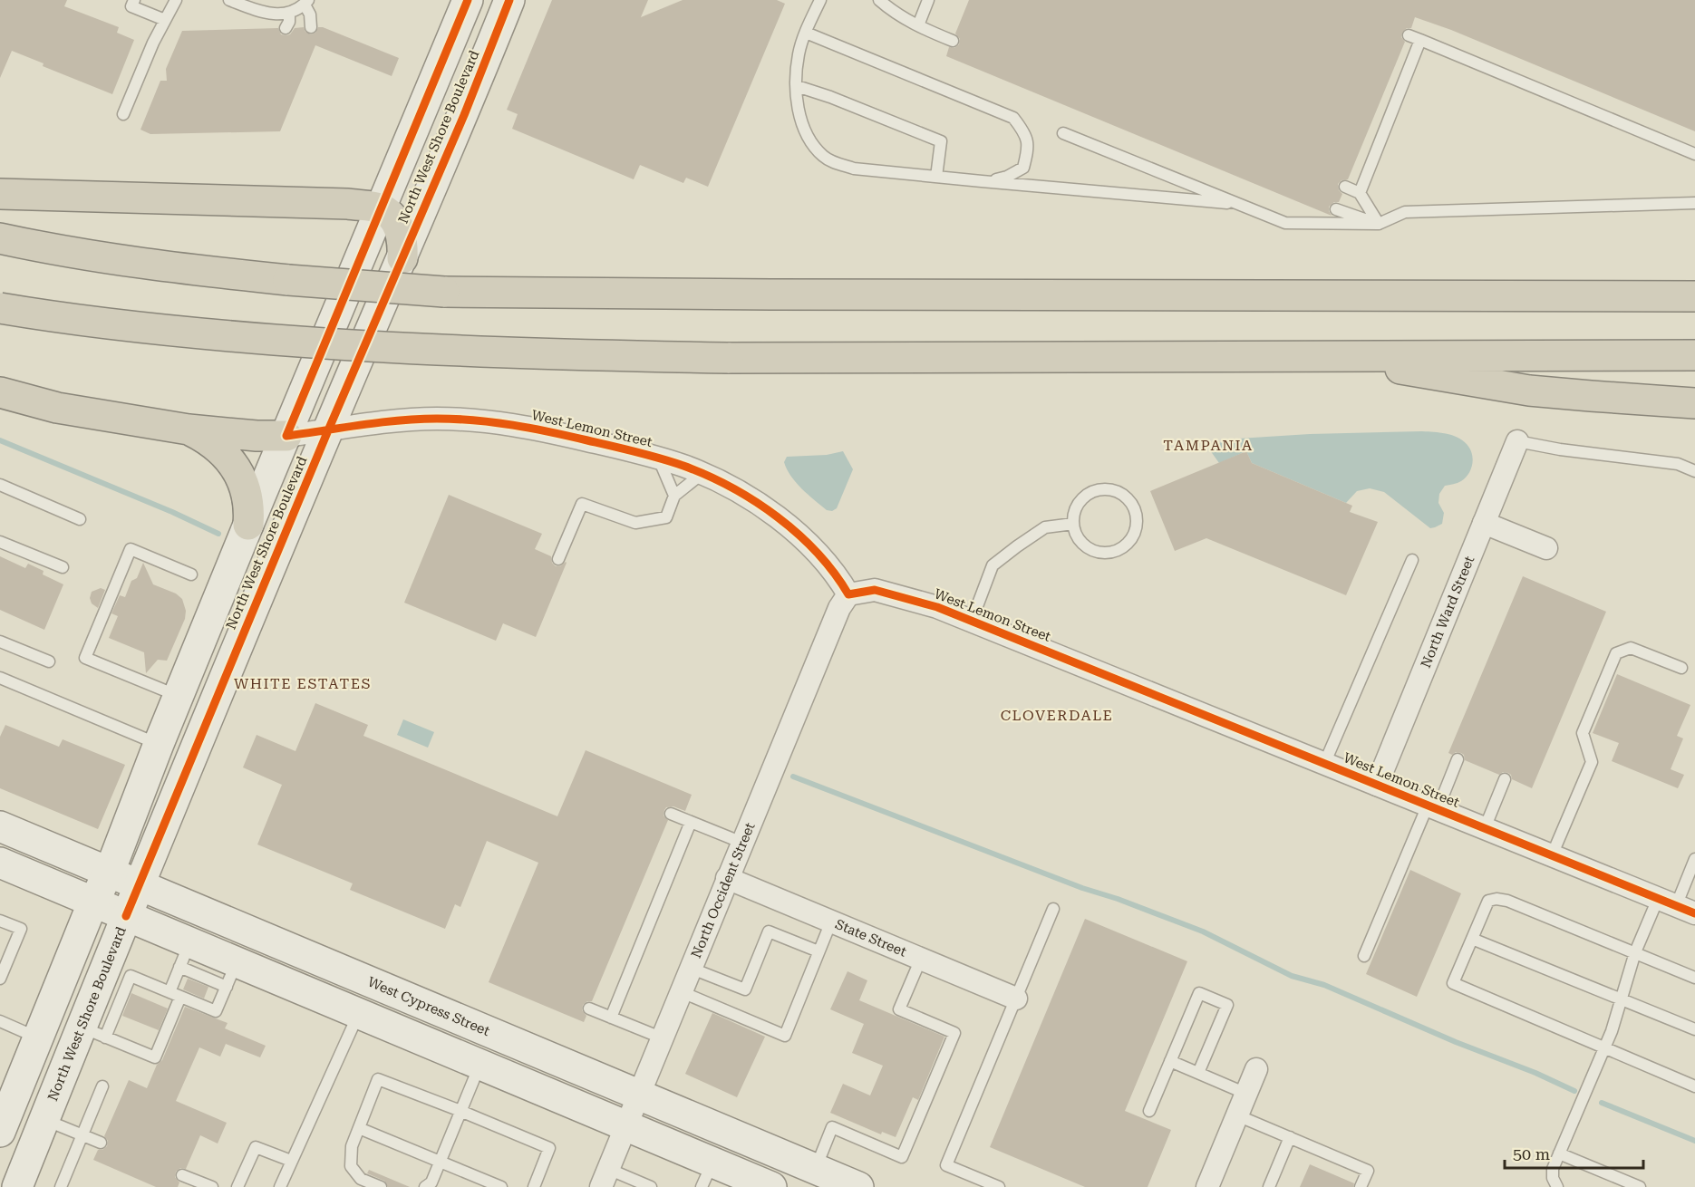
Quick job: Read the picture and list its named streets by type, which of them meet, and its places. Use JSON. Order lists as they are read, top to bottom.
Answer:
{
  "streets": {
    "main road": ["North West Shore Boulevard", "West Cypress Street"],
    "street": [
      "West Lemon Street",
      "North Ward Street",
      "North Occident Street",
      "State Street"
    ]
  },
  "crossings": [
    ["North West Shore Boulevard", "West Lemon Street"],
    ["North West Shore Boulevard", "West Cypress Street"],
    ["West Lemon Street", "North Ward Street"],
    ["West Lemon Street", "North Occident Street"],
    ["North Occident Street", "State Street"],
    ["North Occident Street", "West Cypress Street"]
  ],
  "districts": ["TAMPANIA", "WHITE ESTATES", "CLOVERDALE"],
  "scale_bar": "50 m"
}
